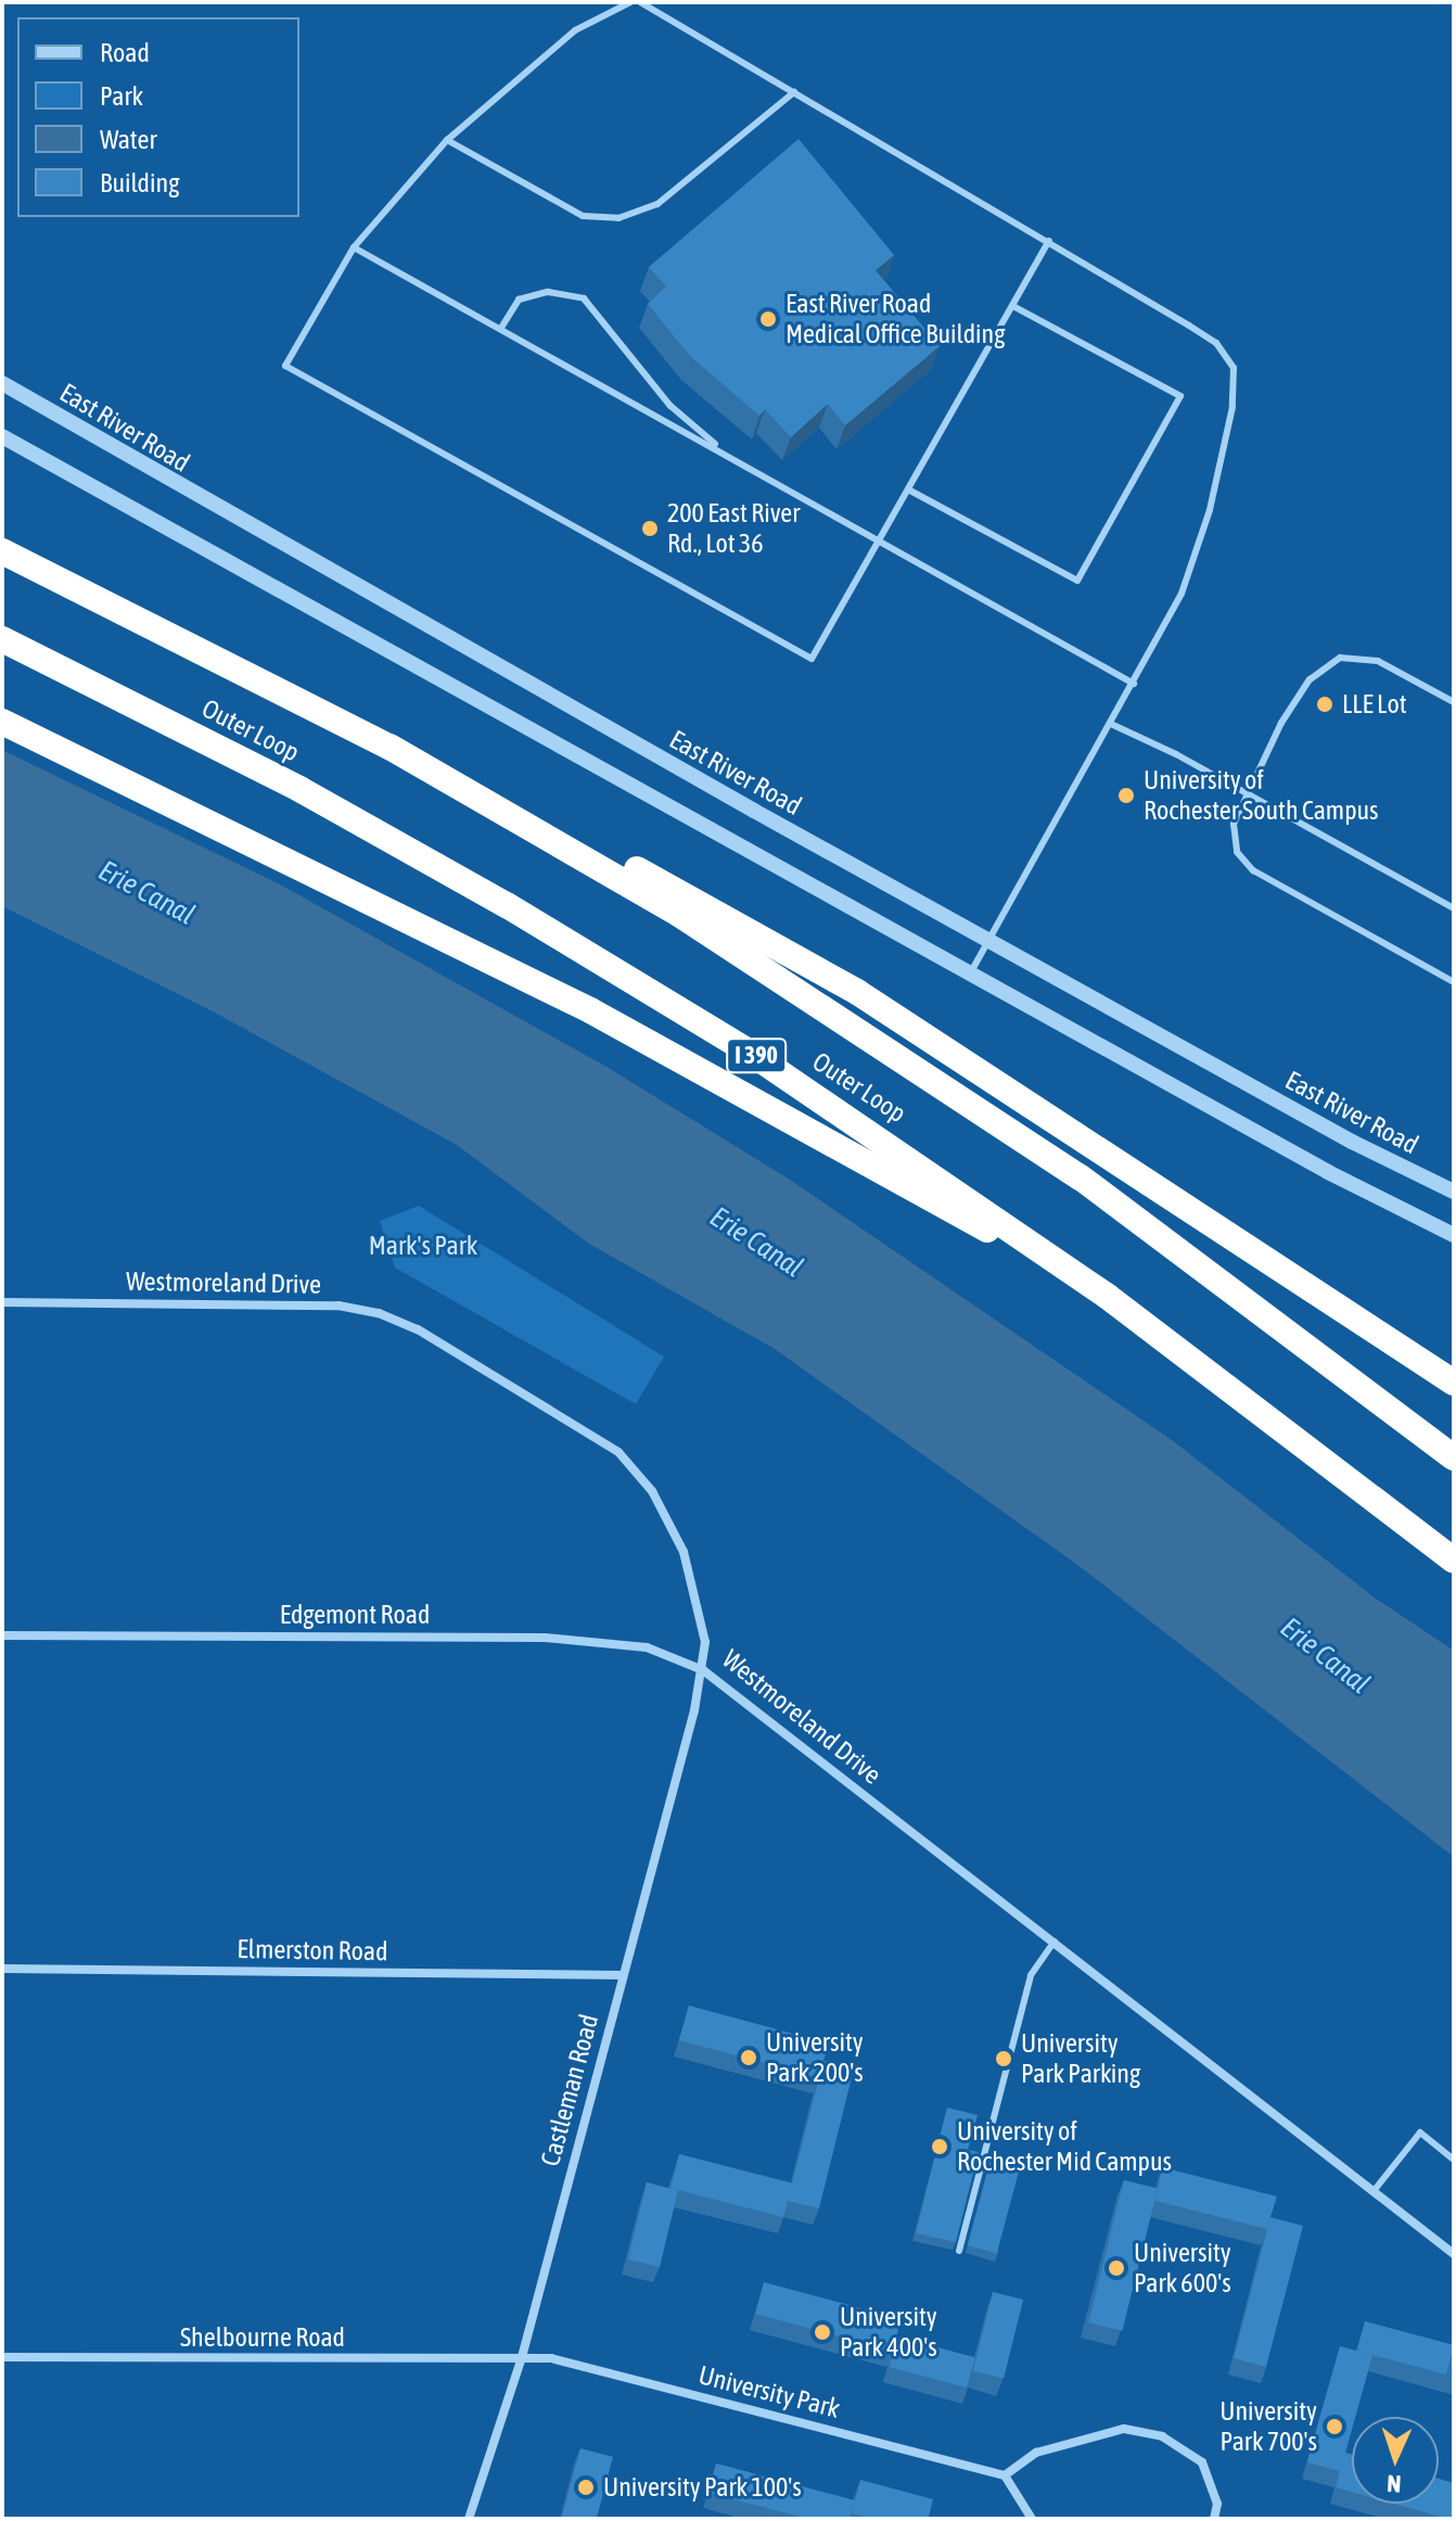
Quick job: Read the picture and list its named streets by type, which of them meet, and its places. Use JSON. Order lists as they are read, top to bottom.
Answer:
{
  "streets": {
    "highway": ["Outer Loop", "I 390"],
    "street": [
      "East River Road",
      "Westmoreland Drive",
      "Edgemont Road",
      "Elmerston Road",
      "Castleman Road",
      "Shelbourne Road",
      "University Park"
    ]
  },
  "crossings": [
    ["Westmoreland Drive", "Edgemont Road"],
    ["Westmoreland Drive", "Castleman Road"],
    ["Edgemont Road", "Castleman Road"],
    ["Elmerston Road", "Castleman Road"],
    ["Castleman Road", "Shelbourne Road"],
    ["Castleman Road", "University Park"],
    ["Shelbourne Road", "University Park"]
  ],
  "water": ["Erie Canal"],
  "parks": ["Mark's Park"],
  "places": [
    "East River Road Medical Office Building",
    "200 East River Rd., Lot 36",
    "LLE Lot",
    "University of Rochester South Campus",
    "University Park 200's",
    "University Park Parking",
    "University of Rochester Mid Campus",
    "University Park 600's",
    "University Park 400's",
    "University Park 700's",
    "University Park 100's"
  ],
  "legend": [
    "Road",
    "Park",
    "Water",
    "Building"
  ],
  "north": "bottom"
}
